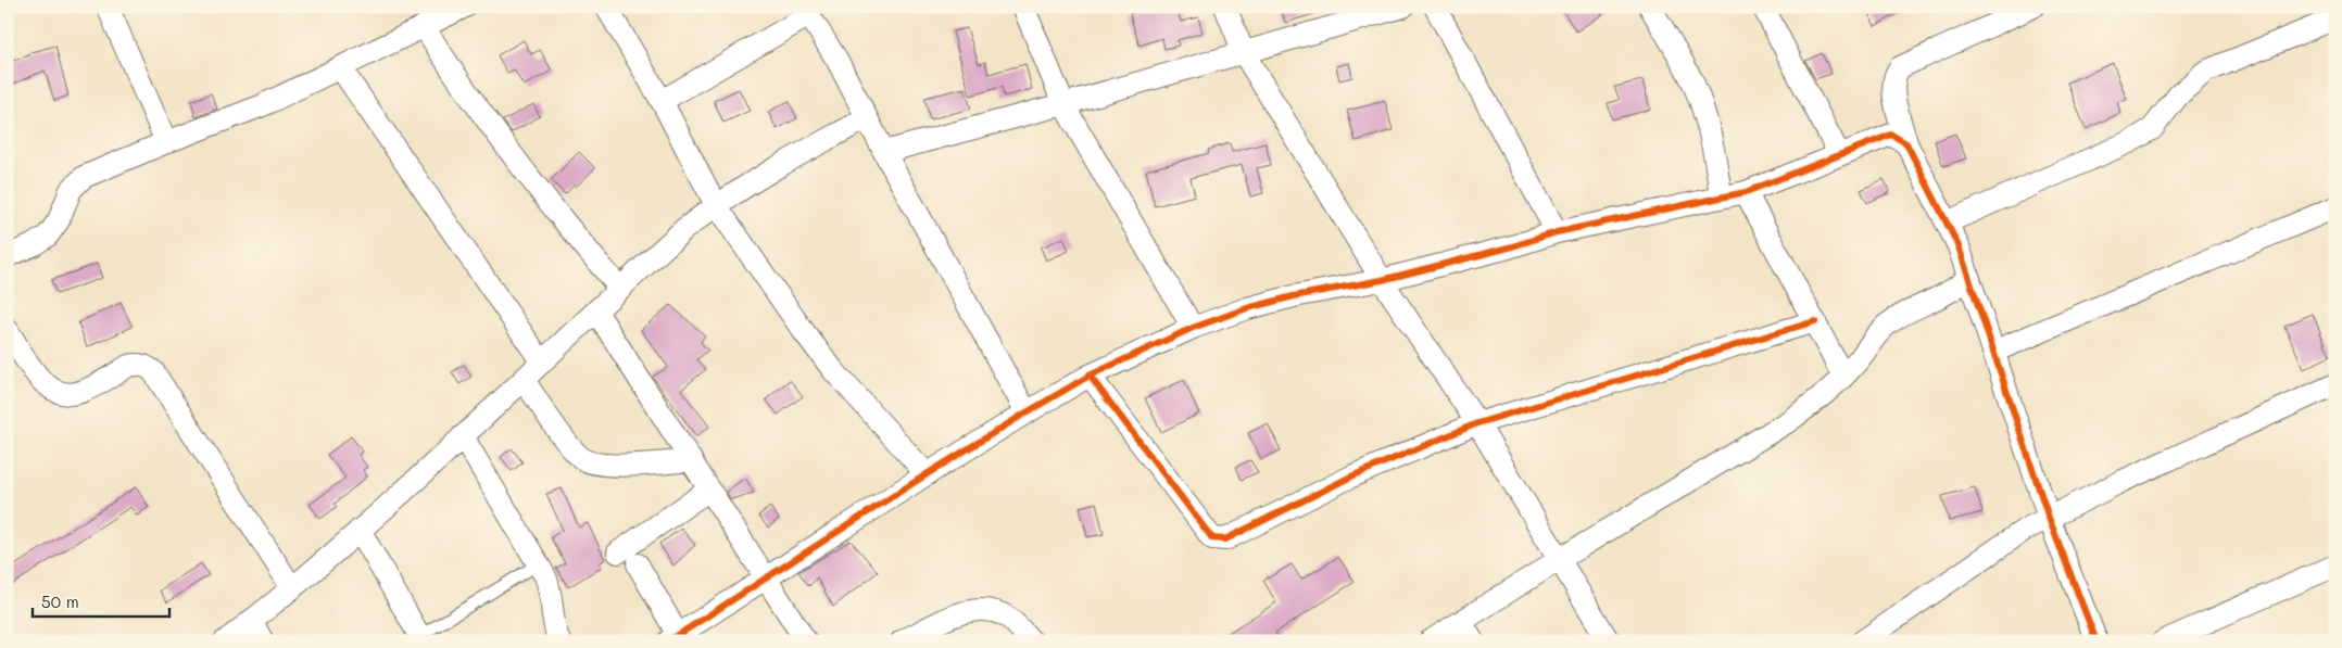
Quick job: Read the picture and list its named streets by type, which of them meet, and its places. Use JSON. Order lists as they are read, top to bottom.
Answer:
{
  "scale_bar": "50 m"
}
